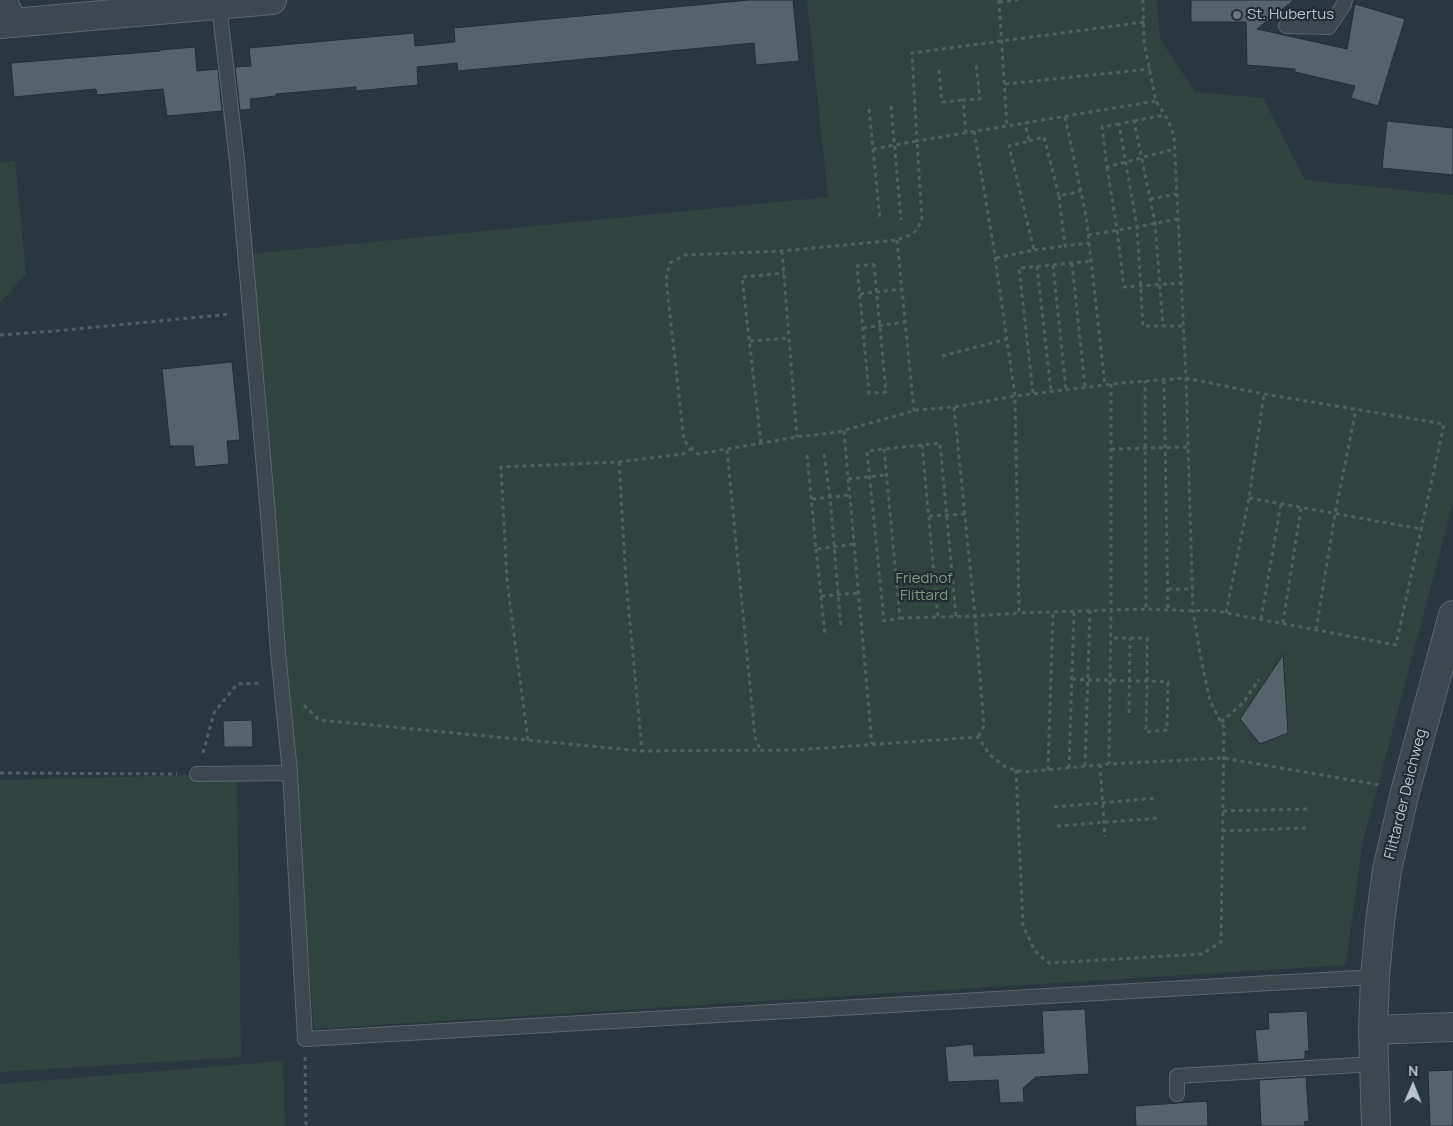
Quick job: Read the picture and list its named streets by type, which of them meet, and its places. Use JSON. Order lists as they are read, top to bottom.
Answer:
{
  "streets": {
    "street": ["Flittarder Deichweg"]
  },
  "parks": ["Friedhof Flittard"],
  "places": ["St. Hubertus"],
  "north": "top"
}
